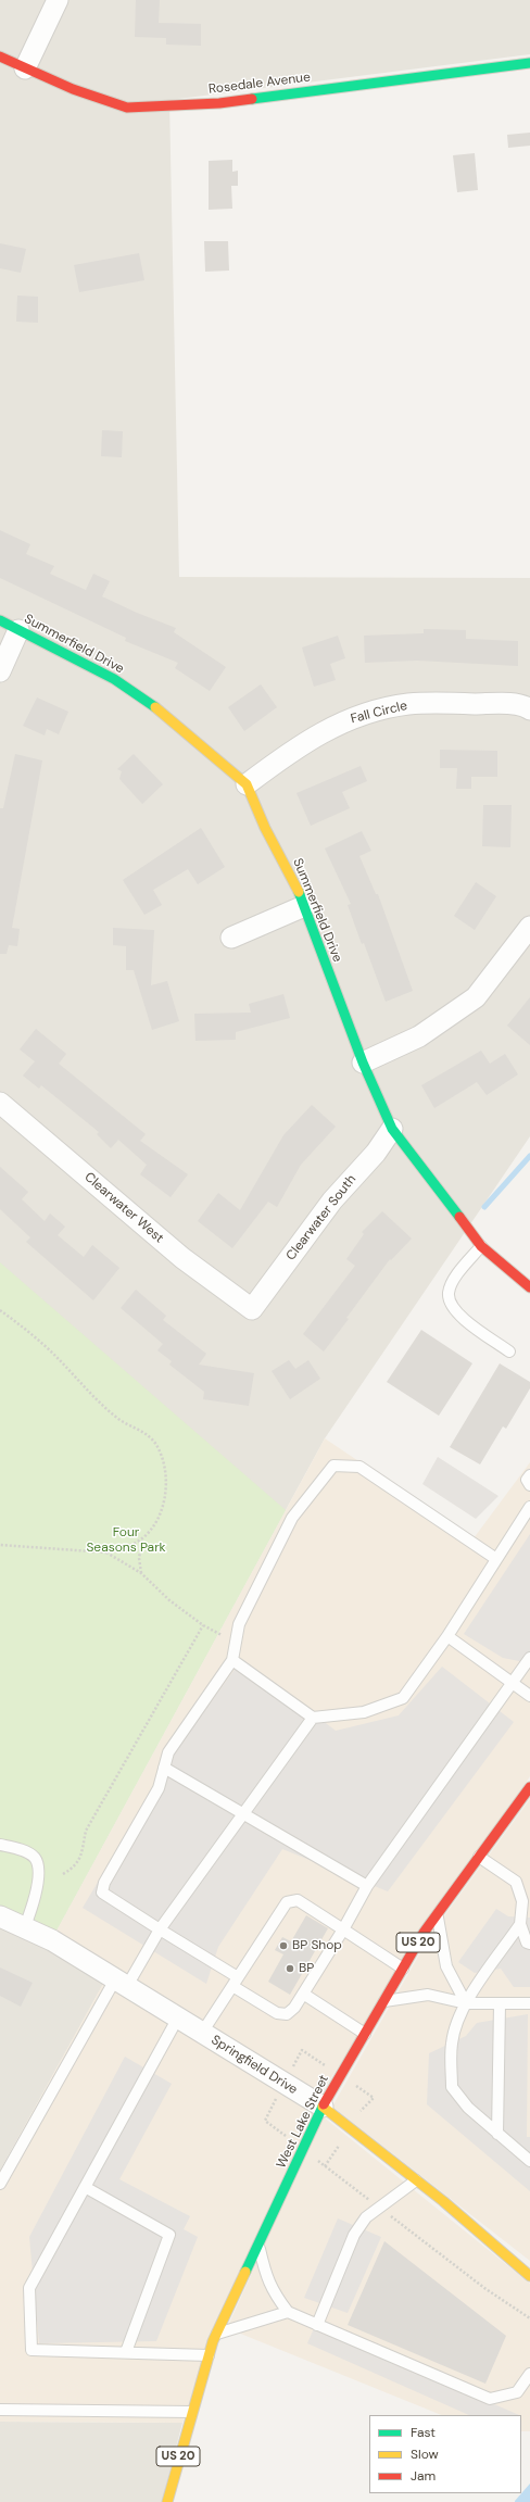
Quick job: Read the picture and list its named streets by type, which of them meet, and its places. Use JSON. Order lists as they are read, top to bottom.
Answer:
{
  "streets": {
    "street": [
      "Rosedale Avenue",
      "Summerfield Drive",
      "Fall Circle",
      "Clearwater West",
      "Clearwater South",
      "US 20",
      "Springfield Drive",
      "West Lake Street"
    ]
  },
  "crossings": [
    ["Summerfield Drive", "Fall Circle"],
    ["Summerfield Drive", "Clearwater South"],
    ["Clearwater West", "Clearwater South"],
    ["Springfield Drive", "West Lake Street"]
  ],
  "parks": ["Four Seasons Park"],
  "places": ["BP Shop", "BP"],
  "legend": ["Fast", "Slow", "Jam"]
}
